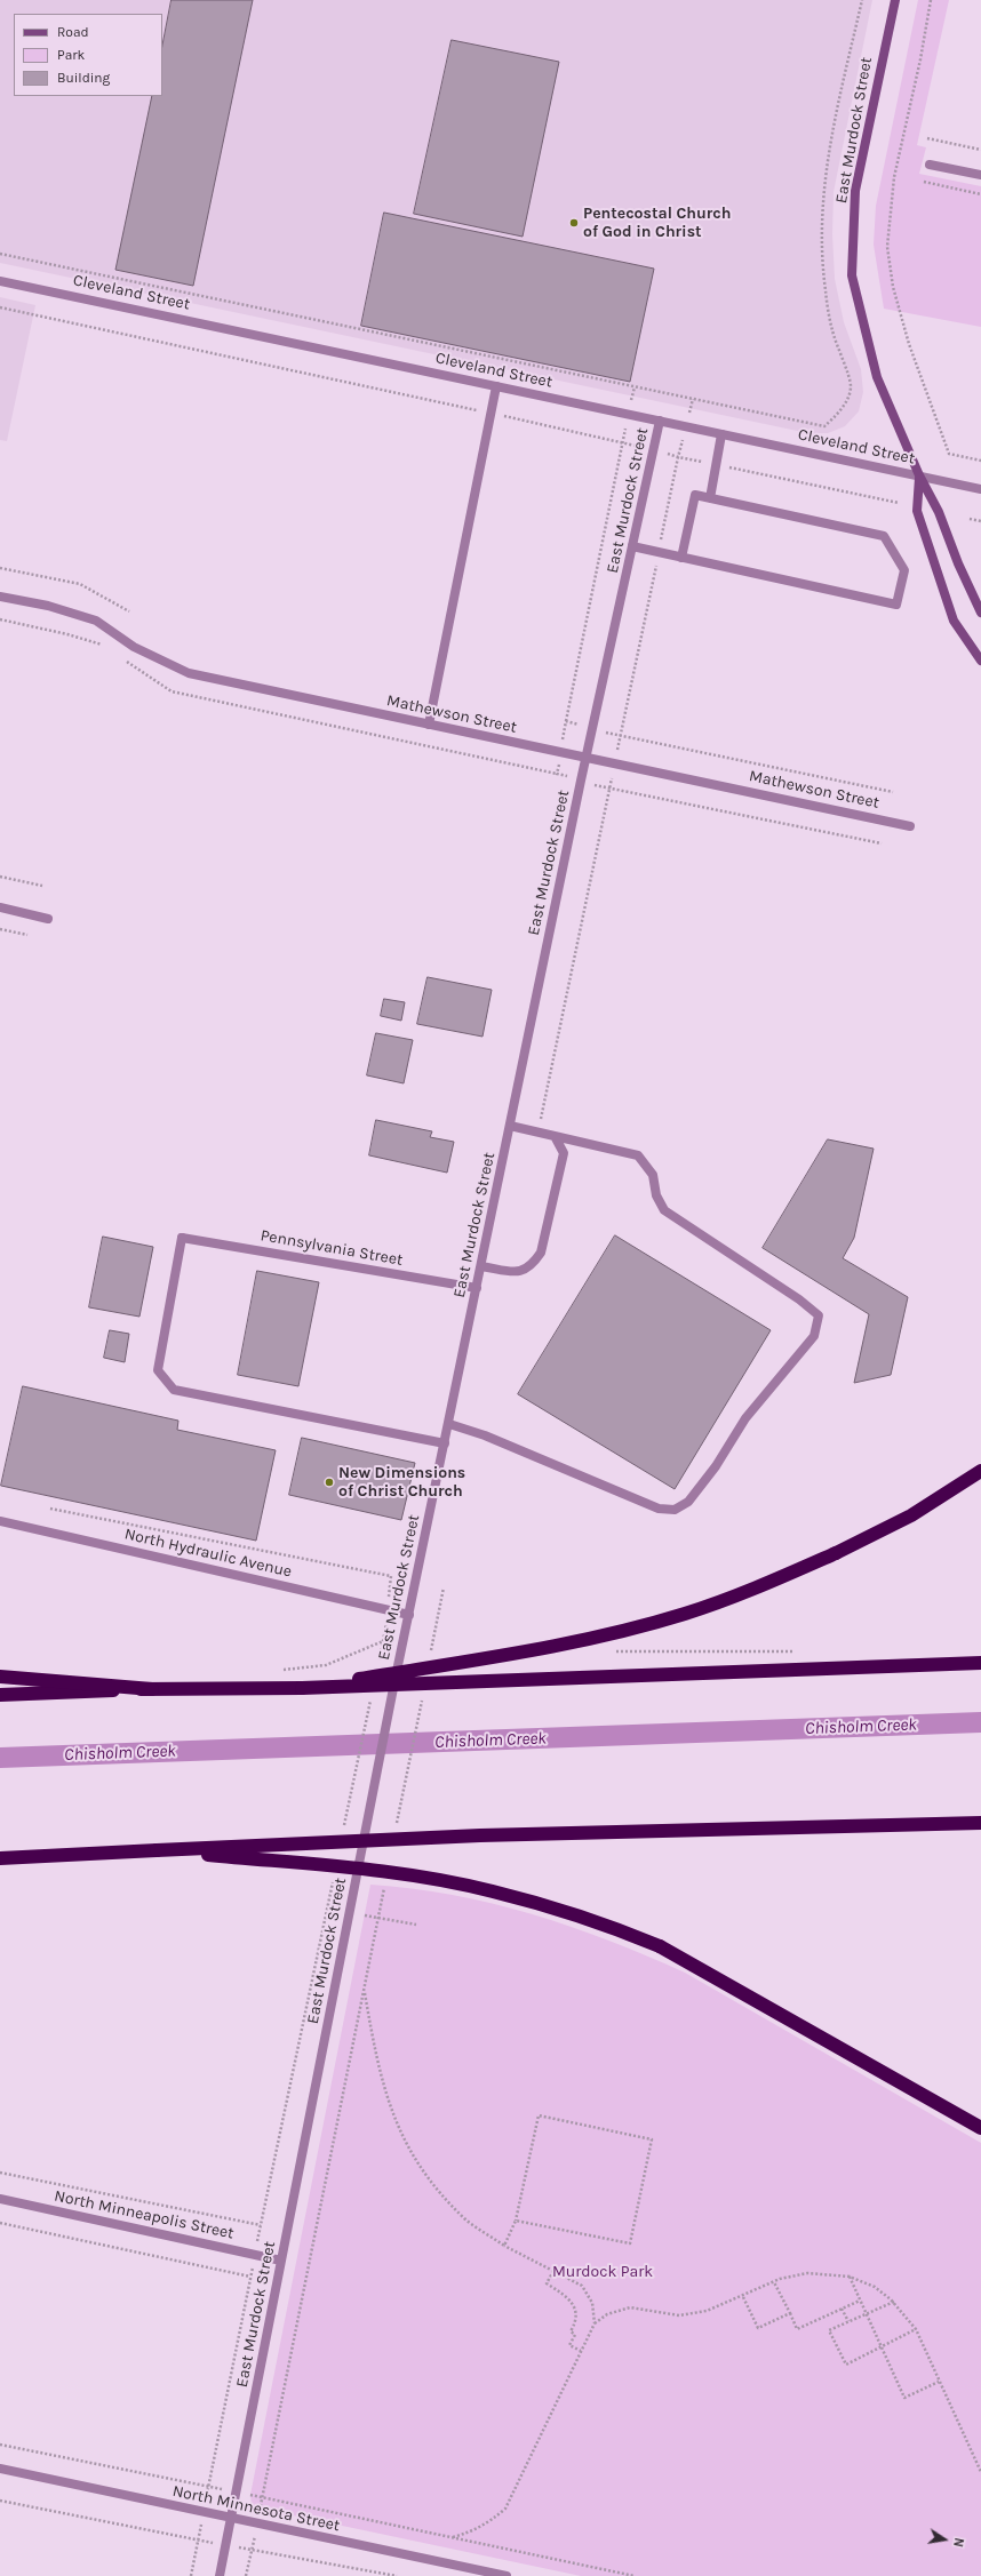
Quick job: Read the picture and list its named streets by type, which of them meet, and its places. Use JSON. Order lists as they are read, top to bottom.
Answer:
{
  "streets": {
    "street": [
      "East Murdock Street",
      "Cleveland Street",
      "Mathewson Street",
      "Pennsylvania Street",
      "North Hydraulic Avenue",
      "North Minneapolis Street",
      "North Minnesota Street"
    ]
  },
  "crossings": [
    ["East Murdock Street", "Cleveland Street"],
    ["East Murdock Street", "Mathewson Street"],
    ["East Murdock Street", "Pennsylvania Street"],
    ["East Murdock Street", "North Hydraulic Avenue"],
    ["East Murdock Street", "North Minneapolis Street"],
    ["East Murdock Street", "North Minnesota Street"]
  ],
  "water": ["Chisholm Creek"],
  "parks": ["Murdock Park"],
  "places": ["Pentecostal Church of God in Christ", "New Dimensions of Christ Church"],
  "legend": ["Road", "Park", "Building"],
  "north": "right"
}
